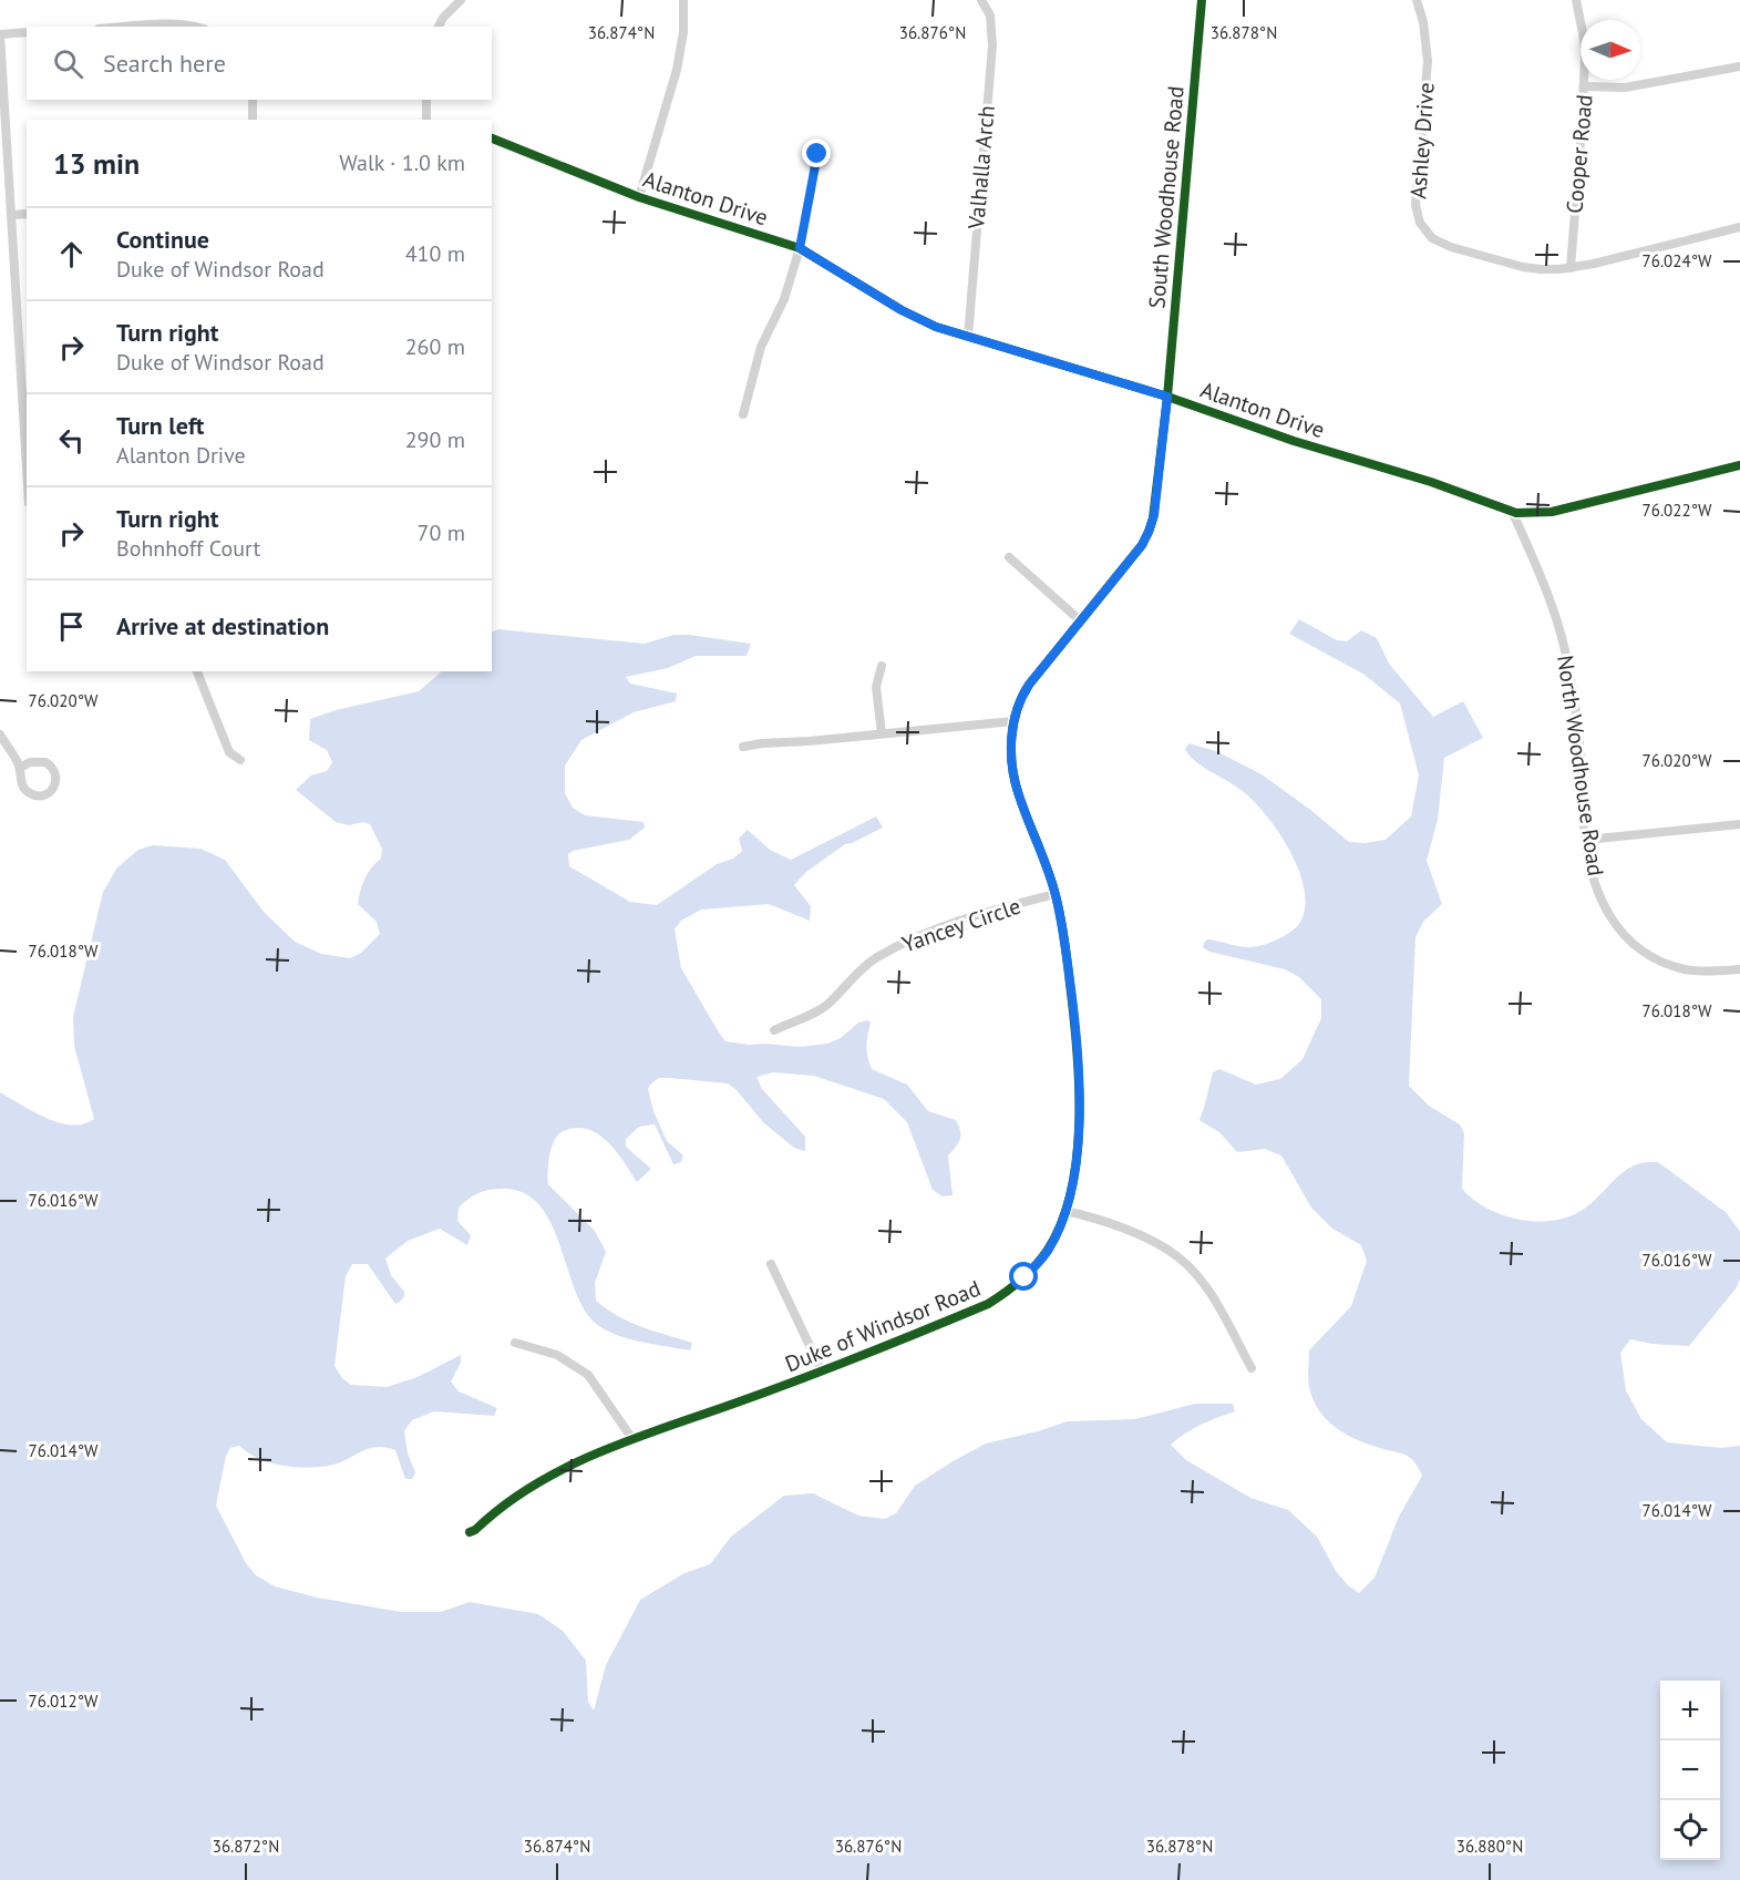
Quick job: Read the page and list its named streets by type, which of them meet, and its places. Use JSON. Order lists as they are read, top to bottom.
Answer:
{
  "streets": {
    "street": [
      "Ashley Drive",
      "Cooper Road",
      "Valhalla Arch",
      "South Woodhouse Road",
      "Alanton Drive",
      "North Woodhouse Road",
      "Yancey Circle",
      "Duke of Windsor Road"
    ]
  },
  "crossings": [
    ["Ashley Drive", "Cooper Road"],
    ["Valhalla Arch", "Alanton Drive"],
    ["South Woodhouse Road", "Alanton Drive"],
    ["South Woodhouse Road", "Duke of Windsor Road"],
    ["Alanton Drive", "North Woodhouse Road"],
    ["Alanton Drive", "Duke of Windsor Road"],
    ["Yancey Circle", "Duke of Windsor Road"]
  ],
  "north": "right",
  "page": {
    "search": "Search here",
    "heading": ["13 min", "Walk · 1.0 km"],
    "list": [
      ["Continue", "Duke of Windsor Road", "410 m"],
      ["Turn right", "Duke of Windsor Road", "260 m"],
      ["Turn left", "Alanton Drive", "290 m"],
      ["Turn right", "Bohnhoff Court", "70 m"],
      "Arrive at destination"
    ],
    "map_buttons": ["+", "−"]
  },
  "coordinates": [
    "36.874°N",
    "36.876°N",
    "36.878°N",
    "76.024°W",
    "76.022°W",
    "76.020°W",
    "76.018°W",
    "76.016°W",
    "76.014°W",
    "76.012°W",
    "36.872°N",
    "36.880°N"
  ]
}
